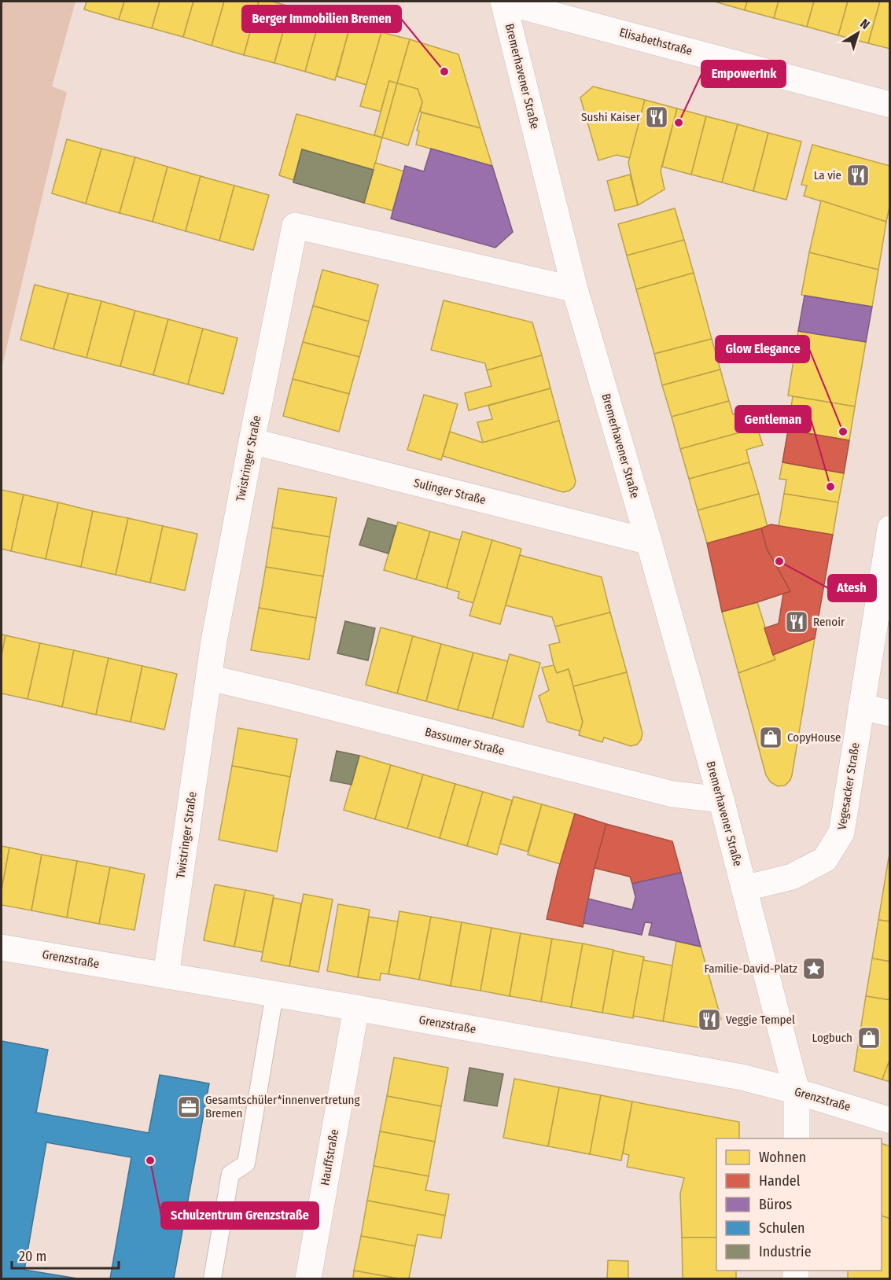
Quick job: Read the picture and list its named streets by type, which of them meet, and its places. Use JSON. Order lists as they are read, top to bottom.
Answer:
{
  "streets": {
    "street": [
      "Elisabethstraße",
      "Bremerhavener Straße",
      "Twistringer Straße",
      "Sulinger Straße",
      "Bassumer Straße",
      "Vegesacker Straße",
      "Grenzstraße",
      "Hauffstraße"
    ]
  },
  "crossings": [
    ["Elisabethstraße", "Bremerhavener Straße"],
    ["Bremerhavener Straße", "Twistringer Straße"],
    ["Bremerhavener Straße", "Sulinger Straße"],
    ["Bremerhavener Straße", "Bassumer Straße"],
    ["Bremerhavener Straße", "Vegesacker Straße"],
    ["Twistringer Straße", "Sulinger Straße"],
    ["Twistringer Straße", "Bassumer Straße"],
    ["Twistringer Straße", "Grenzstraße"],
    ["Grenzstraße", "Hauffstraße"]
  ],
  "places": {
    "other": [
      "Berger Immobilien Bremen",
      "EmpowerInk",
      "Glow Elegance",
      "Gentleman",
      "Atesh",
      "Schulzentrum Grenzstraße"
    ],
    "restaurant": [
      "Sushi Kaiser",
      "La vie",
      "Renoir",
      "Veggie Tempel"
    ],
    "shop": ["CopyHouse", "Logbuch"],
    "place": ["Familie-David-Platz"],
    "office": ["Gesamtschüler*innenvertretung Bremen"]
  },
  "legend": [
    "Wohnen",
    "Handel",
    "Büros",
    "Schulen",
    "Industrie"
  ],
  "scale_bar": "20 m",
  "north": "top right"
}
